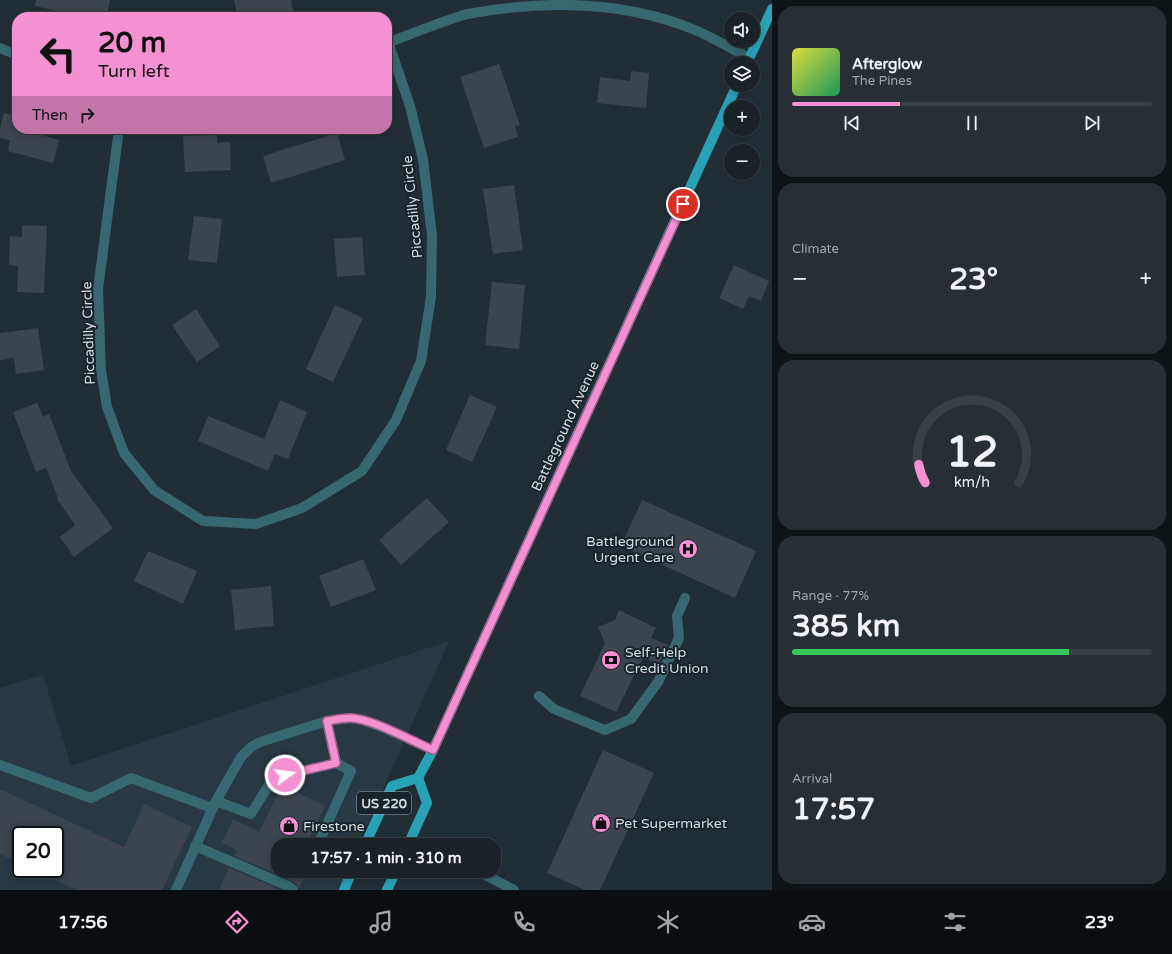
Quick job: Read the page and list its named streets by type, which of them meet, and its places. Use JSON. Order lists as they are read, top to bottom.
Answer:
{
  "streets": {
    "main road": ["Battleground Avenue", "US 220"],
    "street": ["Piccadilly Circle"]
  },
  "crossings": [
    ["Battleground Avenue", "US 220"]
  ],
  "places": {
    "hospital": ["Battleground Urgent Care"],
    "bank": ["Self-Help Credit Union"],
    "shop": ["Pet Supermarket", "Firestone"]
  },
  "page": {
    "map_buttons": ["+", "−"],
    "turn": ["20 m", "Turn left"],
    "song": ["Afterglow", "The Pines"],
    "then": "Then",
    "tile": [
      "Climate",
      ["Range · 77%", "385 km"],
      ["Arrival", "17:57"]
    ],
    "heat": ["−", "23°", "+"],
    "limit": "20",
    "trip": "17:57 · 1 min · 310 m",
    "tabs": ["17:56", "23°"],
    "gauge": ["12", "km/h"]
  }
}
